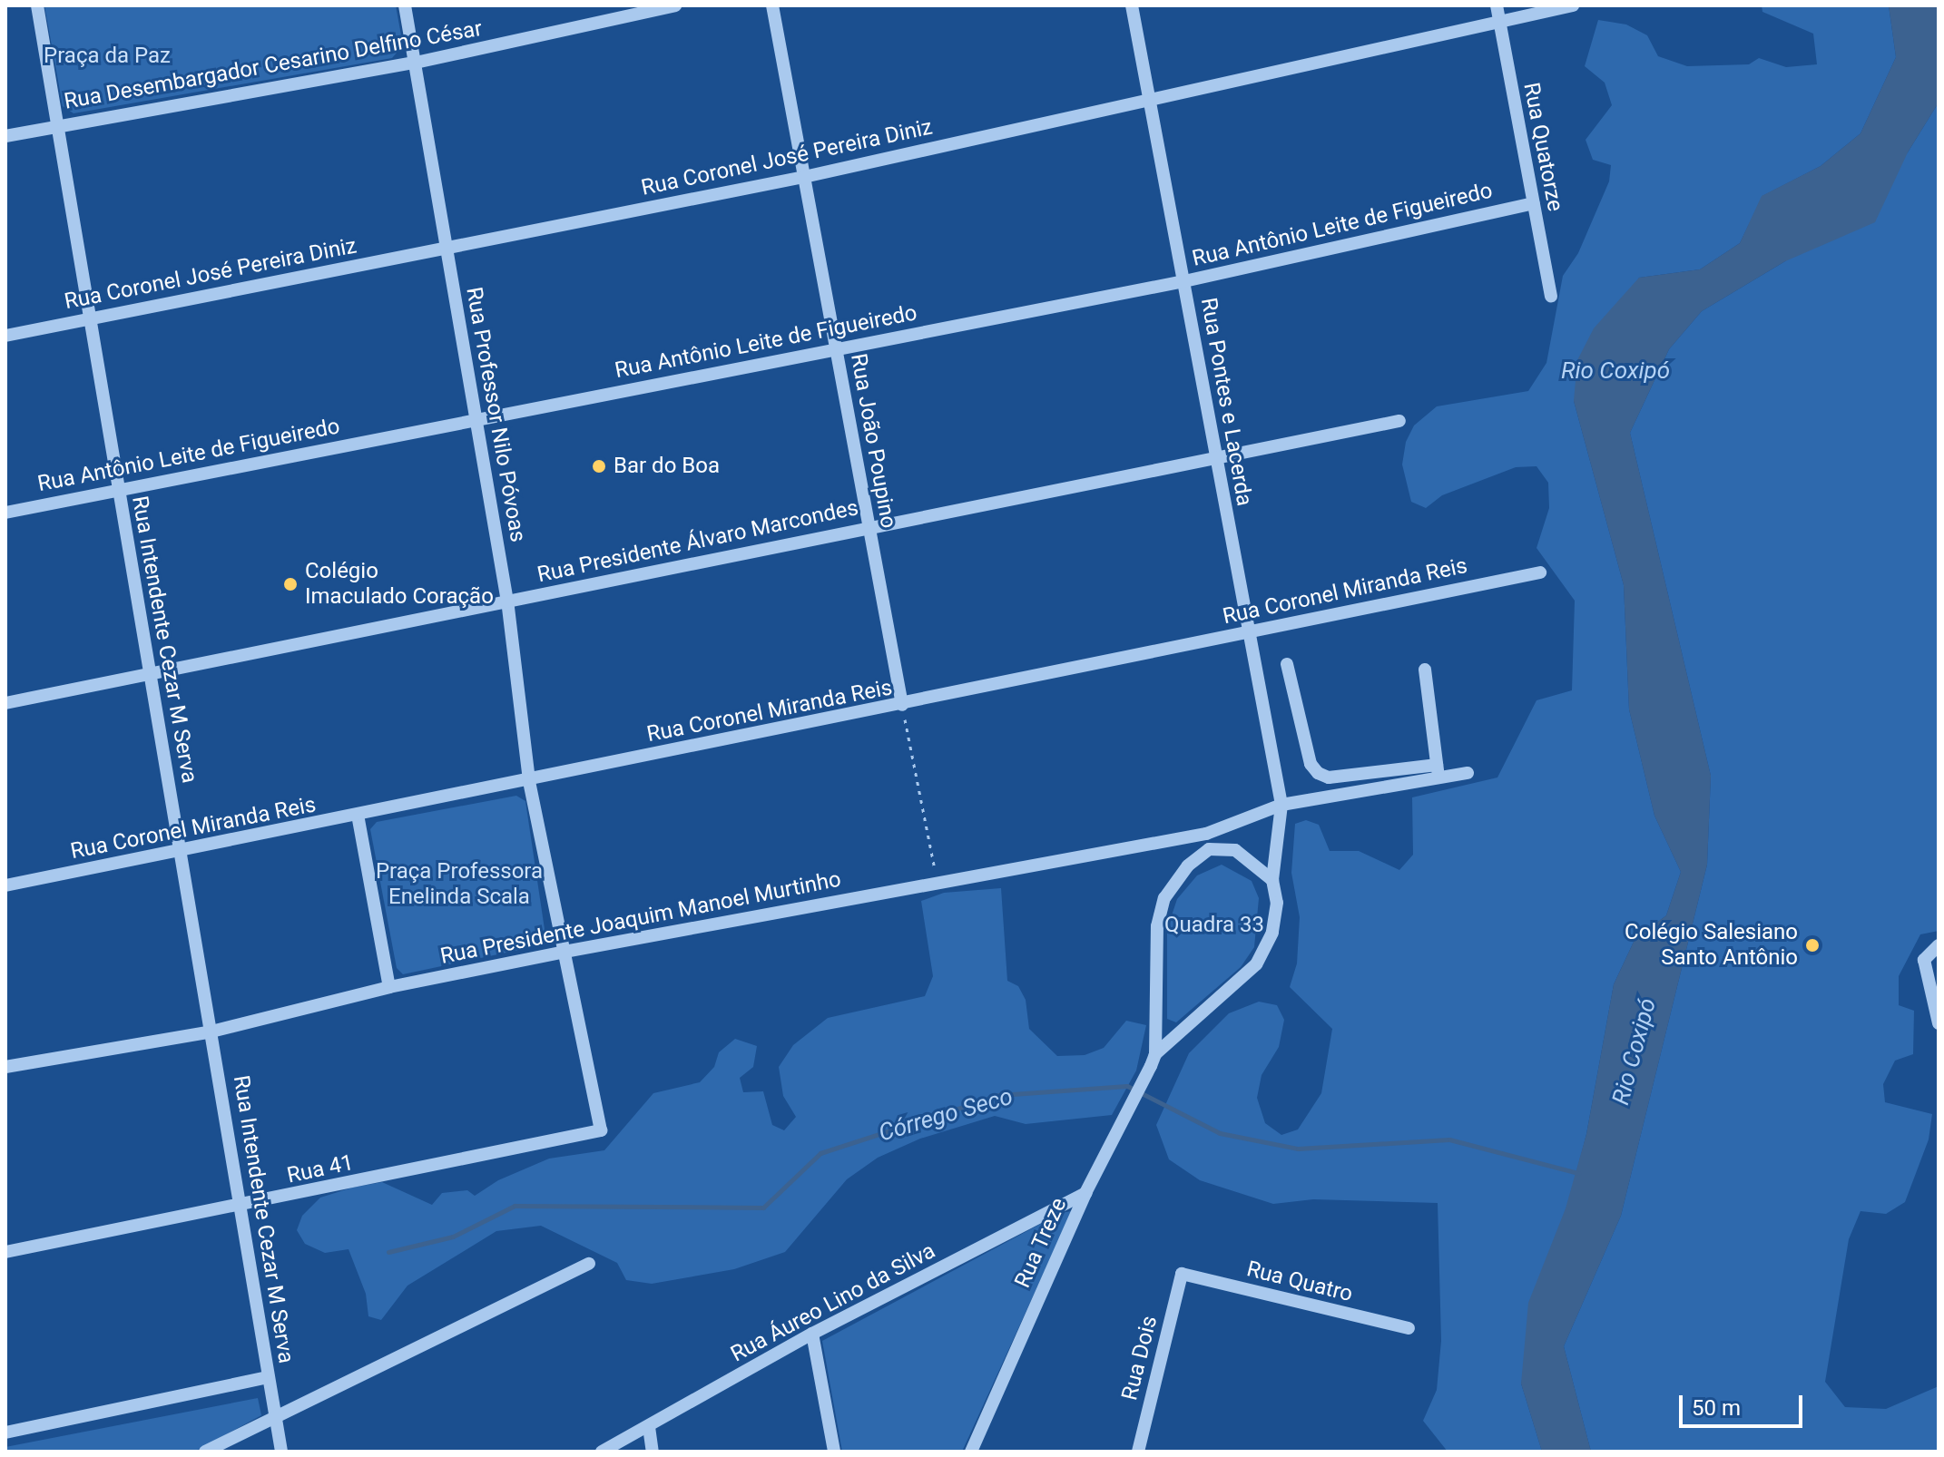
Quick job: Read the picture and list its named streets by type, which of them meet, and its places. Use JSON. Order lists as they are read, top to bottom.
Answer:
{
  "streets": {
    "street": [
      "Rua Desembargador Cesarino Delfino César",
      "Rua Quatorze",
      "Rua Coronel José Pereira Diniz",
      "Rua Antônio Leite de Figueiredo",
      "Rua Pontes e Lacerda",
      "Rua Professor Nilo Póvoas",
      "Rua João Poupino",
      "Rua Presidente Álvaro Marcondes",
      "Rua Coronel Miranda Reis",
      "Rua Intendente Cezar M Serva",
      "Rua Presidente Joaquim Manoel Murtinho",
      "Rua 41",
      "Rua Treze",
      "Rua Quatro",
      "Rua Áureo Lino da Silva",
      "Rua Dois"
    ]
  },
  "crossings": [
    ["Rua Desembargador Cesarino Delfino César", "Rua Professor Nilo Póvoas"],
    ["Rua Desembargador Cesarino Delfino César", "Rua Intendente Cezar M Serva"],
    ["Rua Quatorze", "Rua Coronel José Pereira Diniz"],
    ["Rua Quatorze", "Rua Antônio Leite de Figueiredo"],
    ["Rua Coronel José Pereira Diniz", "Rua Pontes e Lacerda"],
    ["Rua Coronel José Pereira Diniz", "Rua Professor Nilo Póvoas"],
    ["Rua Coronel José Pereira Diniz", "Rua João Poupino"],
    ["Rua Coronel José Pereira Diniz", "Rua Intendente Cezar M Serva"],
    ["Rua Antônio Leite de Figueiredo", "Rua Pontes e Lacerda"],
    ["Rua Antônio Leite de Figueiredo", "Rua Professor Nilo Póvoas"],
    ["Rua Antônio Leite de Figueiredo", "Rua João Poupino"],
    ["Rua Antônio Leite de Figueiredo", "Rua Intendente Cezar M Serva"],
    ["Rua Pontes e Lacerda", "Rua Presidente Álvaro Marcondes"],
    ["Rua Pontes e Lacerda", "Rua Coronel Miranda Reis"],
    ["Rua Pontes e Lacerda", "Rua Presidente Joaquim Manoel Murtinho"],
    ["Rua Pontes e Lacerda", "Rua Treze"],
    ["Rua Professor Nilo Póvoas", "Rua Presidente Álvaro Marcondes"],
    ["Rua Professor Nilo Póvoas", "Rua Coronel Miranda Reis"],
    ["Rua Professor Nilo Póvoas", "Rua Presidente Joaquim Manoel Murtinho"],
    ["Rua Professor Nilo Póvoas", "Rua 41"],
    ["Rua João Poupino", "Rua Presidente Álvaro Marcondes"],
    ["Rua João Poupino", "Rua Coronel Miranda Reis"],
    ["Rua Presidente Álvaro Marcondes", "Rua Intendente Cezar M Serva"],
    ["Rua Coronel Miranda Reis", "Rua Intendente Cezar M Serva"],
    ["Rua Intendente Cezar M Serva", "Rua Presidente Joaquim Manoel Murtinho"],
    ["Rua Intendente Cezar M Serva", "Rua 41"],
    ["Rua Presidente Joaquim Manoel Murtinho", "Rua Treze"],
    ["Rua Treze", "Rua Áureo Lino da Silva"],
    ["Rua Quatro", "Rua Dois"]
  ],
  "water": ["Rio Coxipó", "Córrego Seco"],
  "parks": ["Praça da Paz", "Praça Professora Enelinda Scala", "Quadra 33"],
  "places": ["Bar do Boa", "Colégio Imaculado Coração", "Colégio Salesiano Santo Antônio"],
  "scale_bar": "50 m"
}
